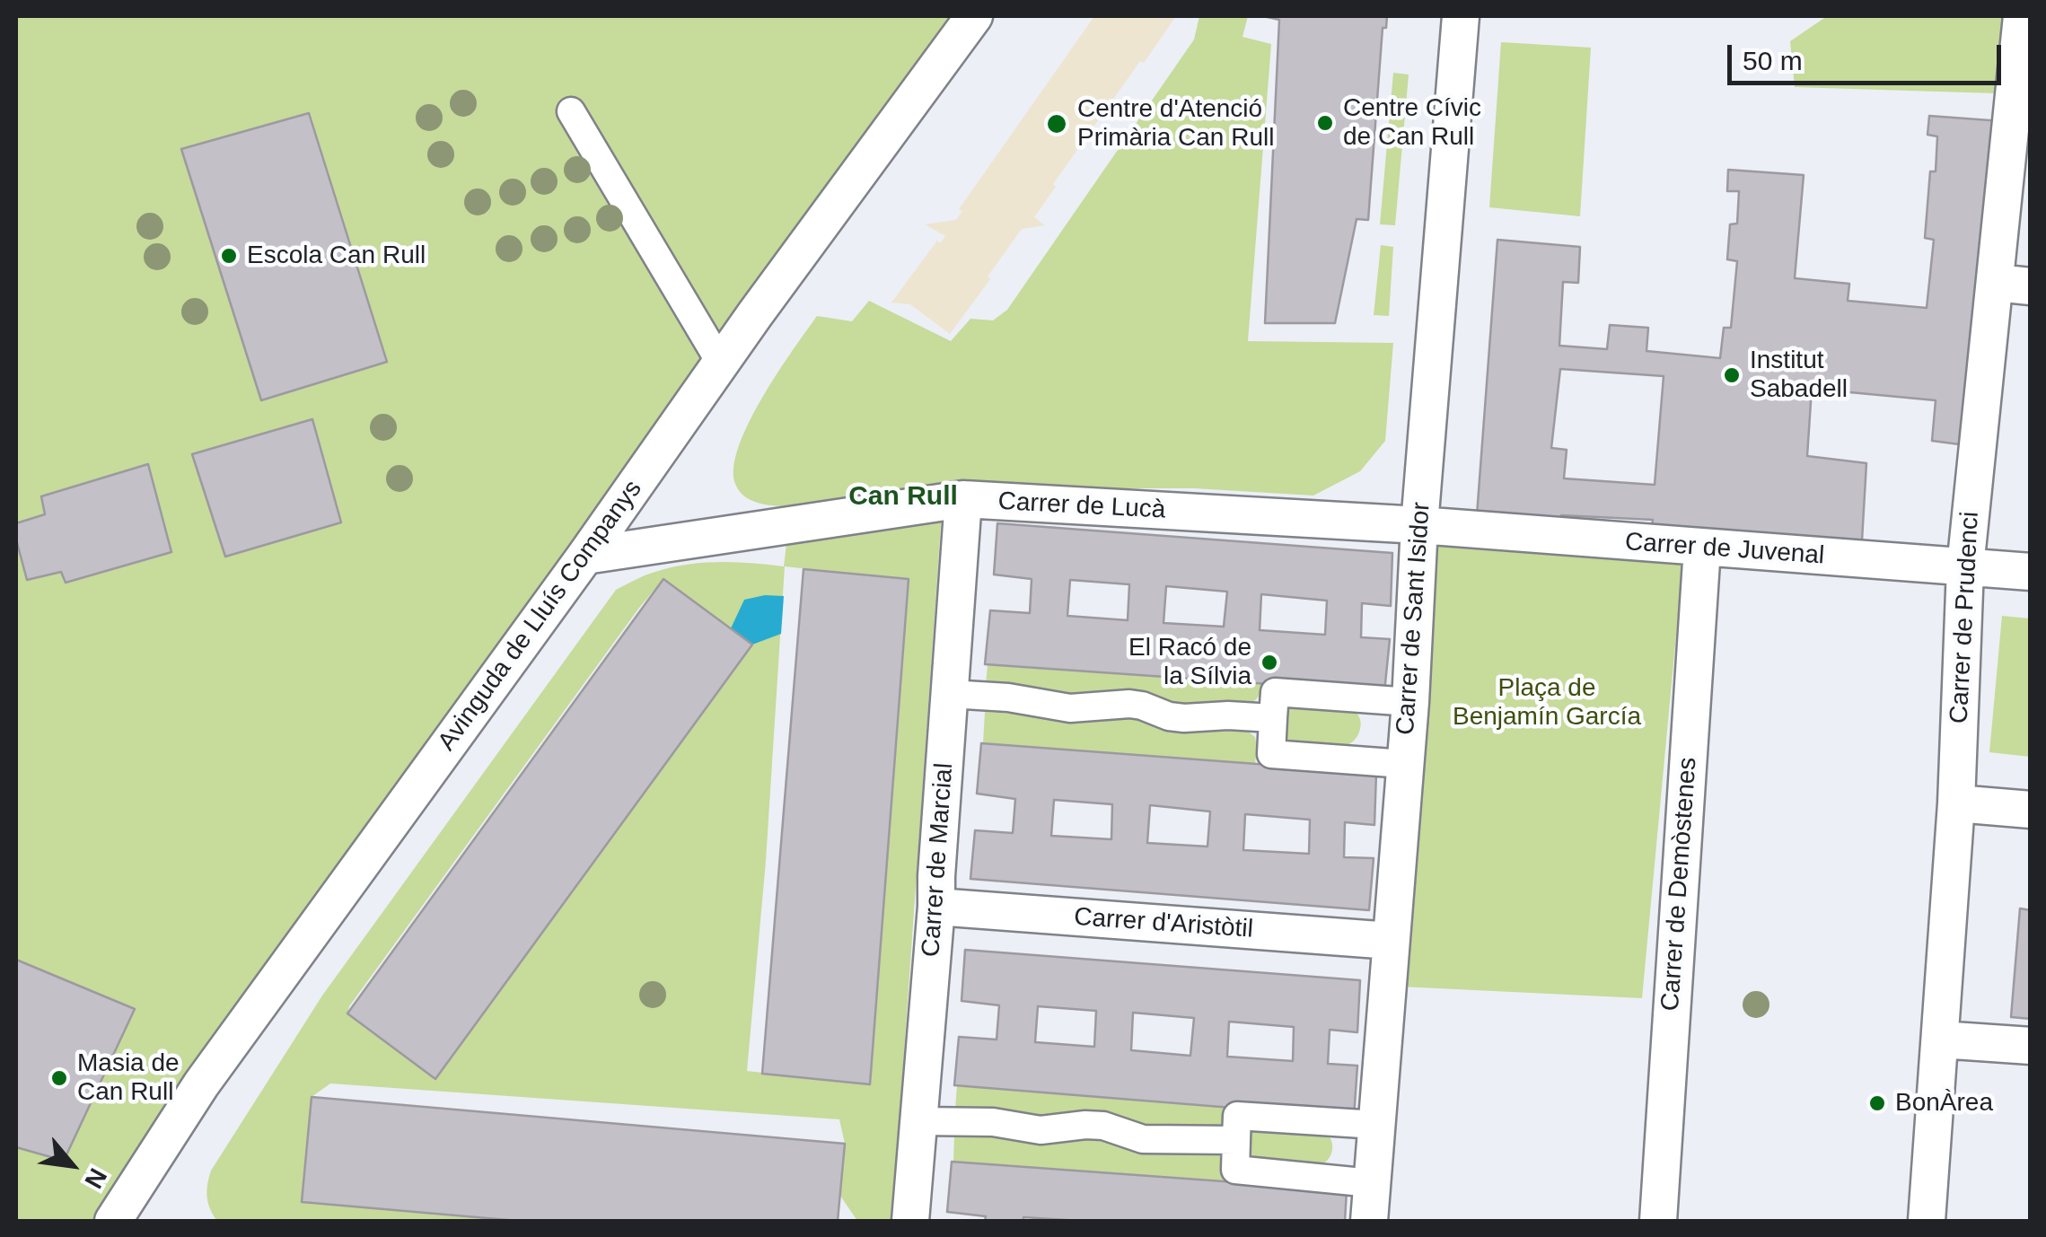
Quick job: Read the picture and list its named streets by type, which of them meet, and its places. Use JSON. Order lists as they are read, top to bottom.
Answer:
{
  "streets": {
    "street": [
      "Carrer de Lucà",
      "Carrer de Juvenal",
      "Avinguda de Lluís Companys",
      "Carrer de Prudenci",
      "Carrer de Sant Isidor",
      "Carrer de Marcial",
      "Carrer de Demòstenes",
      "Carrer d'Aristòtil"
    ]
  },
  "crossings": [
    ["Carrer de Lucà", "Carrer de Juvenal"],
    ["Carrer de Lucà", "Avinguda de Lluís Companys"],
    ["Carrer de Lucà", "Carrer de Sant Isidor"],
    ["Carrer de Lucà", "Carrer de Marcial"],
    ["Carrer de Juvenal", "Carrer de Prudenci"],
    ["Carrer de Juvenal", "Carrer de Sant Isidor"],
    ["Carrer de Juvenal", "Carrer de Demòstenes"],
    ["Carrer de Sant Isidor", "Carrer d'Aristòtil"],
    ["Carrer de Marcial", "Carrer d'Aristòtil"]
  ],
  "districts": ["Can Rull"],
  "parks": ["Plaça de Benjamín García"],
  "places": [
    "Centre Cívic de Can Rull",
    "Centre d'Atenció Primària Can Rull",
    "Escola Can Rull",
    "Institut Sabadell",
    "El Racó de la Sílvia",
    "Masia de Can Rull",
    "BonÀrea"
  ],
  "scale_bar": "50 m",
  "north": "bottom right"
}
